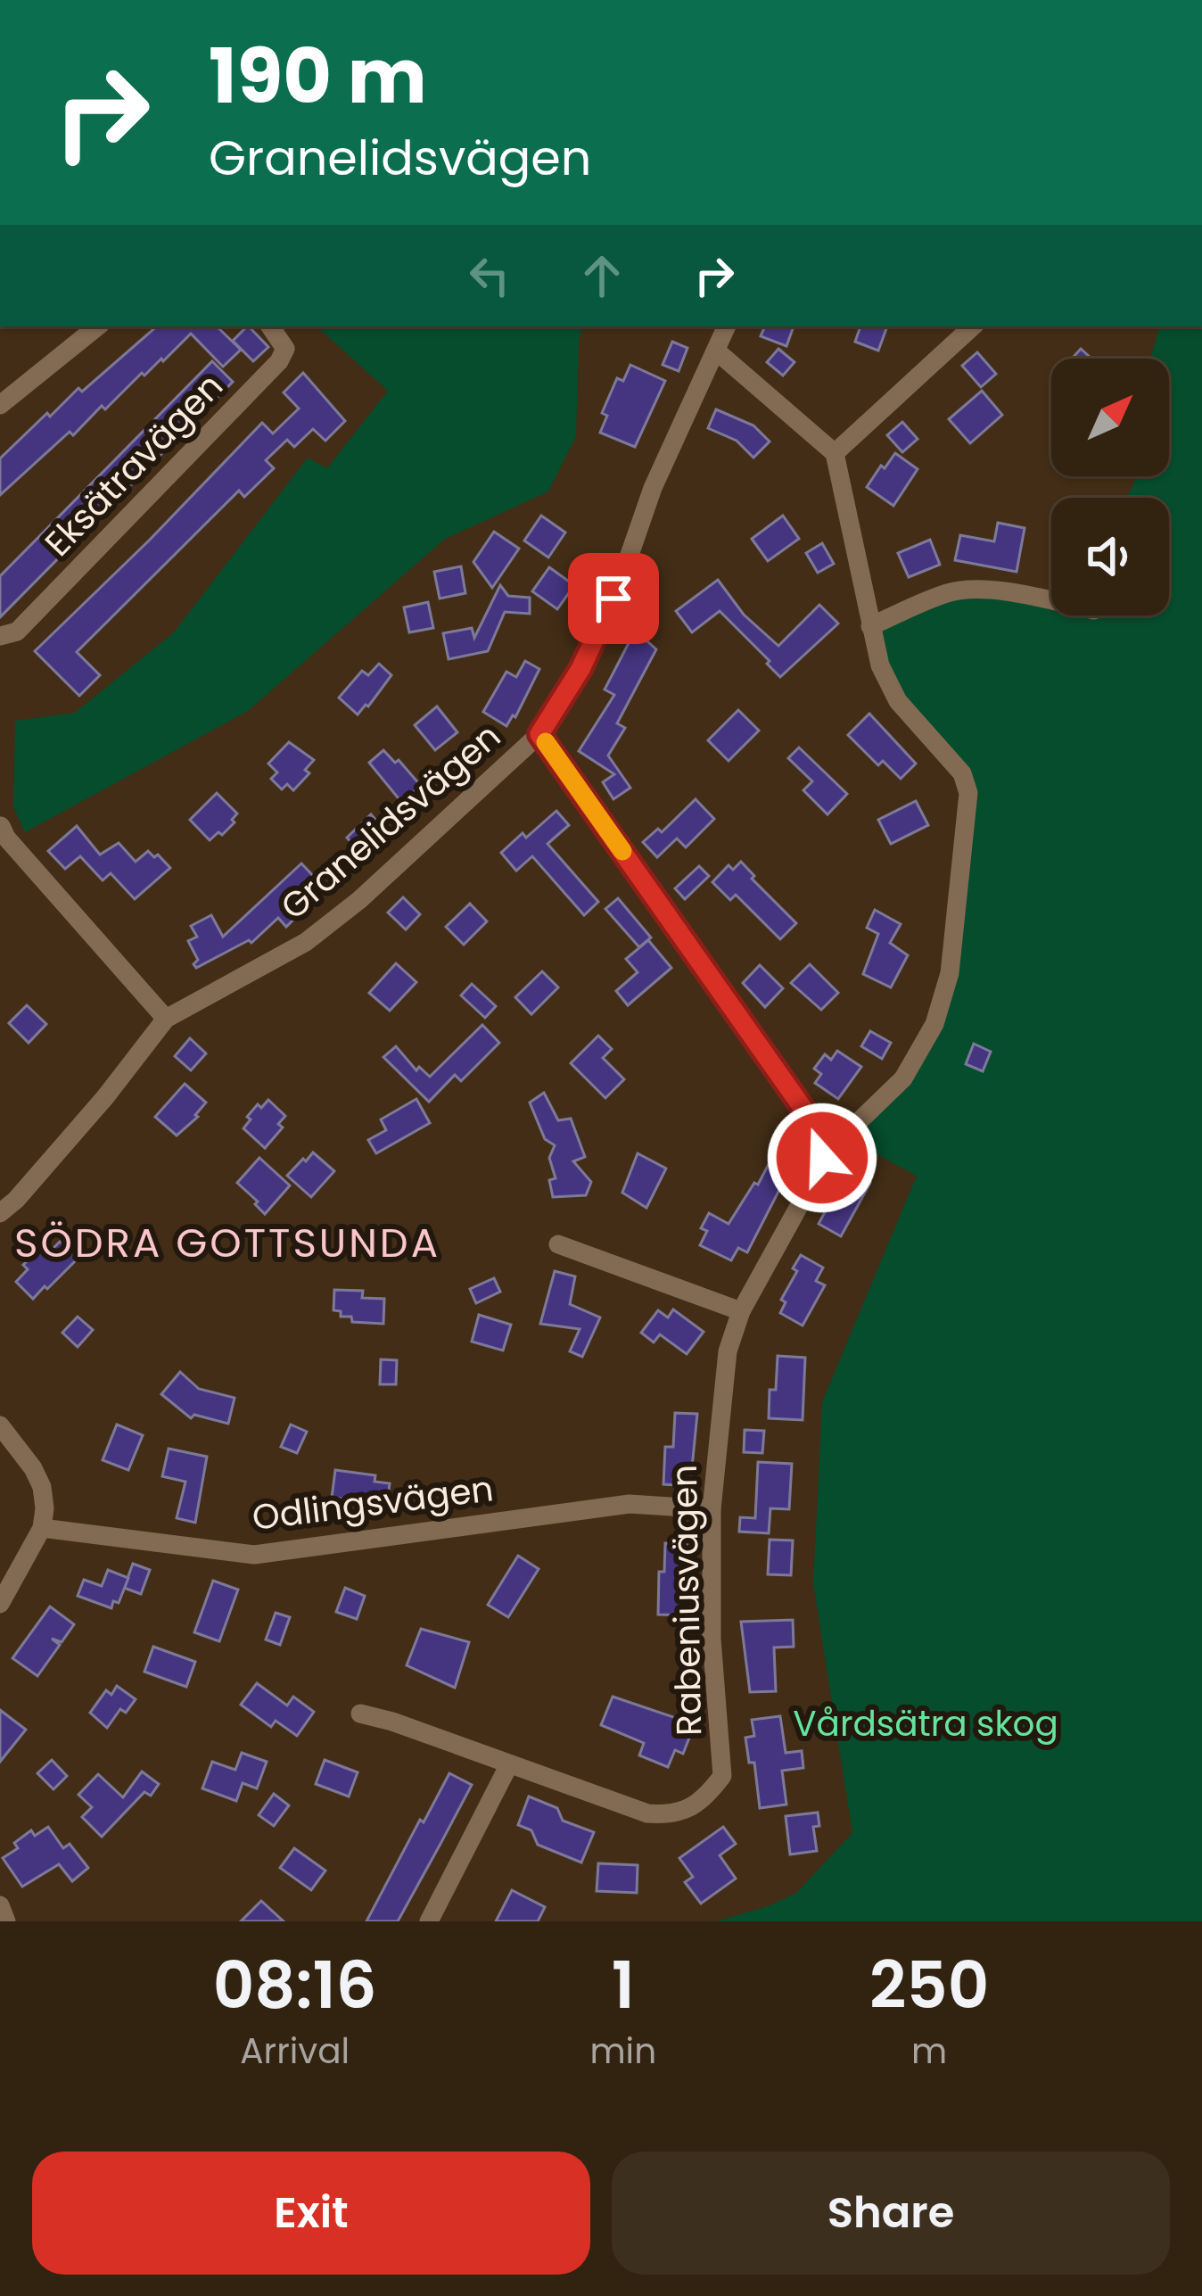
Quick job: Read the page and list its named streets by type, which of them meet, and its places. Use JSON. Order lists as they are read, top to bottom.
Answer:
{
  "streets": {
    "street": [
      "Eksätravägen",
      "Granelidsvägen",
      "Odlingsvägen",
      "Rabeniusvägen"
    ]
  },
  "crossings": [
    ["Odlingsvägen", "Rabeniusvägen"]
  ],
  "districts": ["SÖDRA GOTTSUNDA"],
  "parks": ["Vårdsätra skog"],
  "north": "top right",
  "page": {
    "turn": ["190 m", "Granelidsvägen"],
    "eta": [
      "08:16",
      "Arrival",
      "1",
      "min",
      "250",
      "m"
    ],
    "buttons": ["Exit", "Share"]
  }
}
